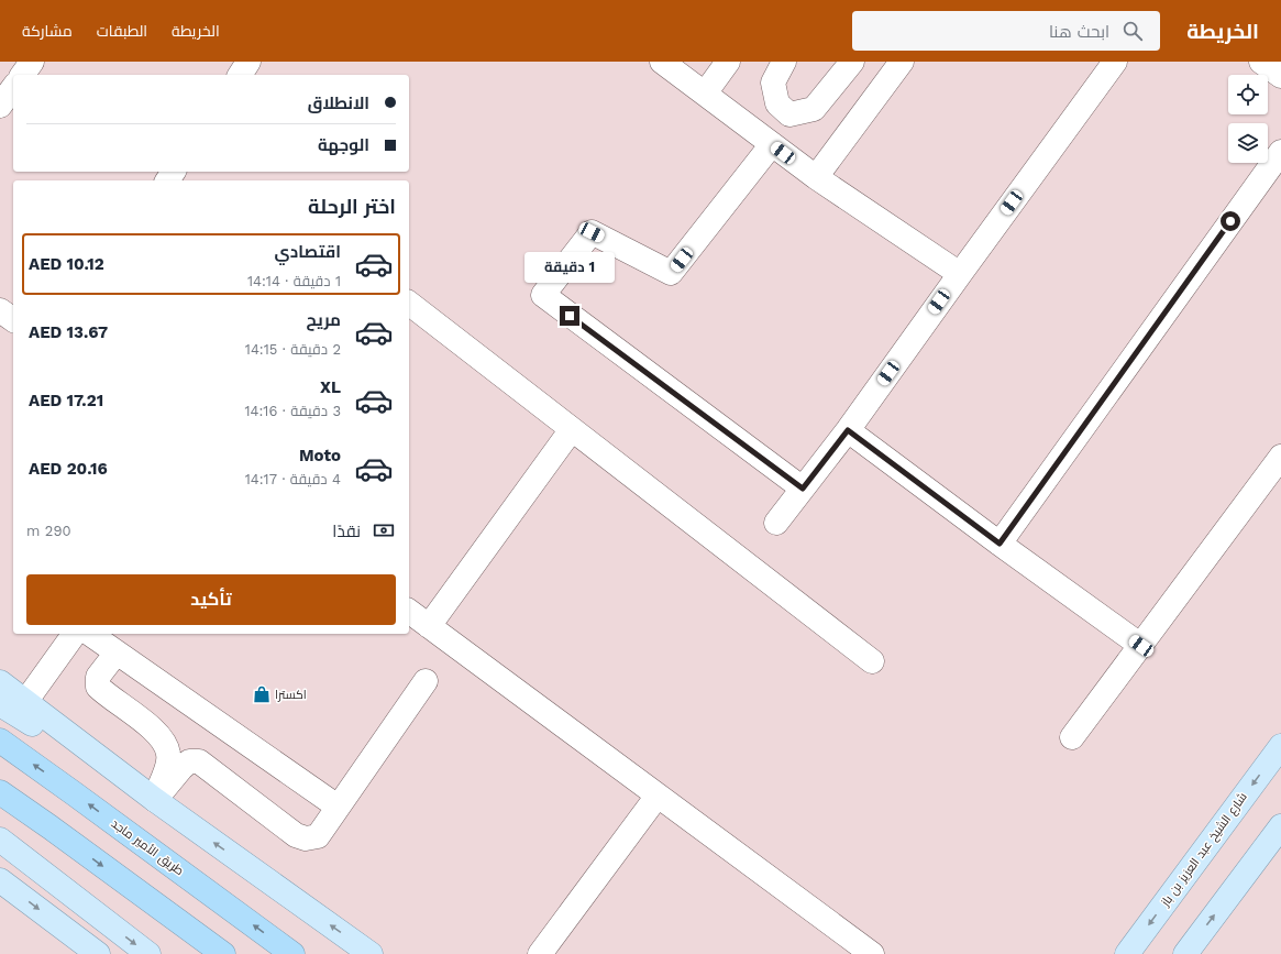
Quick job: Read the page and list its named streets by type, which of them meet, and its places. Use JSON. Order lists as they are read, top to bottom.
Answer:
{
  "streets": {
    "highway": ["طريق الأمير ماجد"],
    "main road": ["شارع الشيخ عبد العزيز بن باز"]
  },
  "places": {
    "shop": ["اكسترا"]
  },
  "page": {
    "header": "الخريطة",
    "search": "ابحث هنا",
    "nav": ["الخريطة", "الطبقات", "مشاركة"],
    "banner": ["الانطلاق", "الوجهة"],
    "heading": "اختر الرحلة",
    "list": [
      {
        "name": "اقتصادي",
        "note": "1 دقيقة · 14:14",
        "value": "AED 10.12"
      },
      {
        "name": "مريح",
        "note": "2 دقيقة · 14:15",
        "value": "AED 13.67"
      },
      {
        "name": "XL",
        "note": "3 دقيقة · 14:16",
        "value": "AED 17.21"
      },
      {
        "name": "Moto",
        "note": "4 دقيقة · 14:17",
        "value": "AED 20.16"
      }
    ],
    "bubble": "1 دقيقة",
    "pay": ["نقدًا", "290 m"],
    "buttons": "تأكيد"
  }
}
